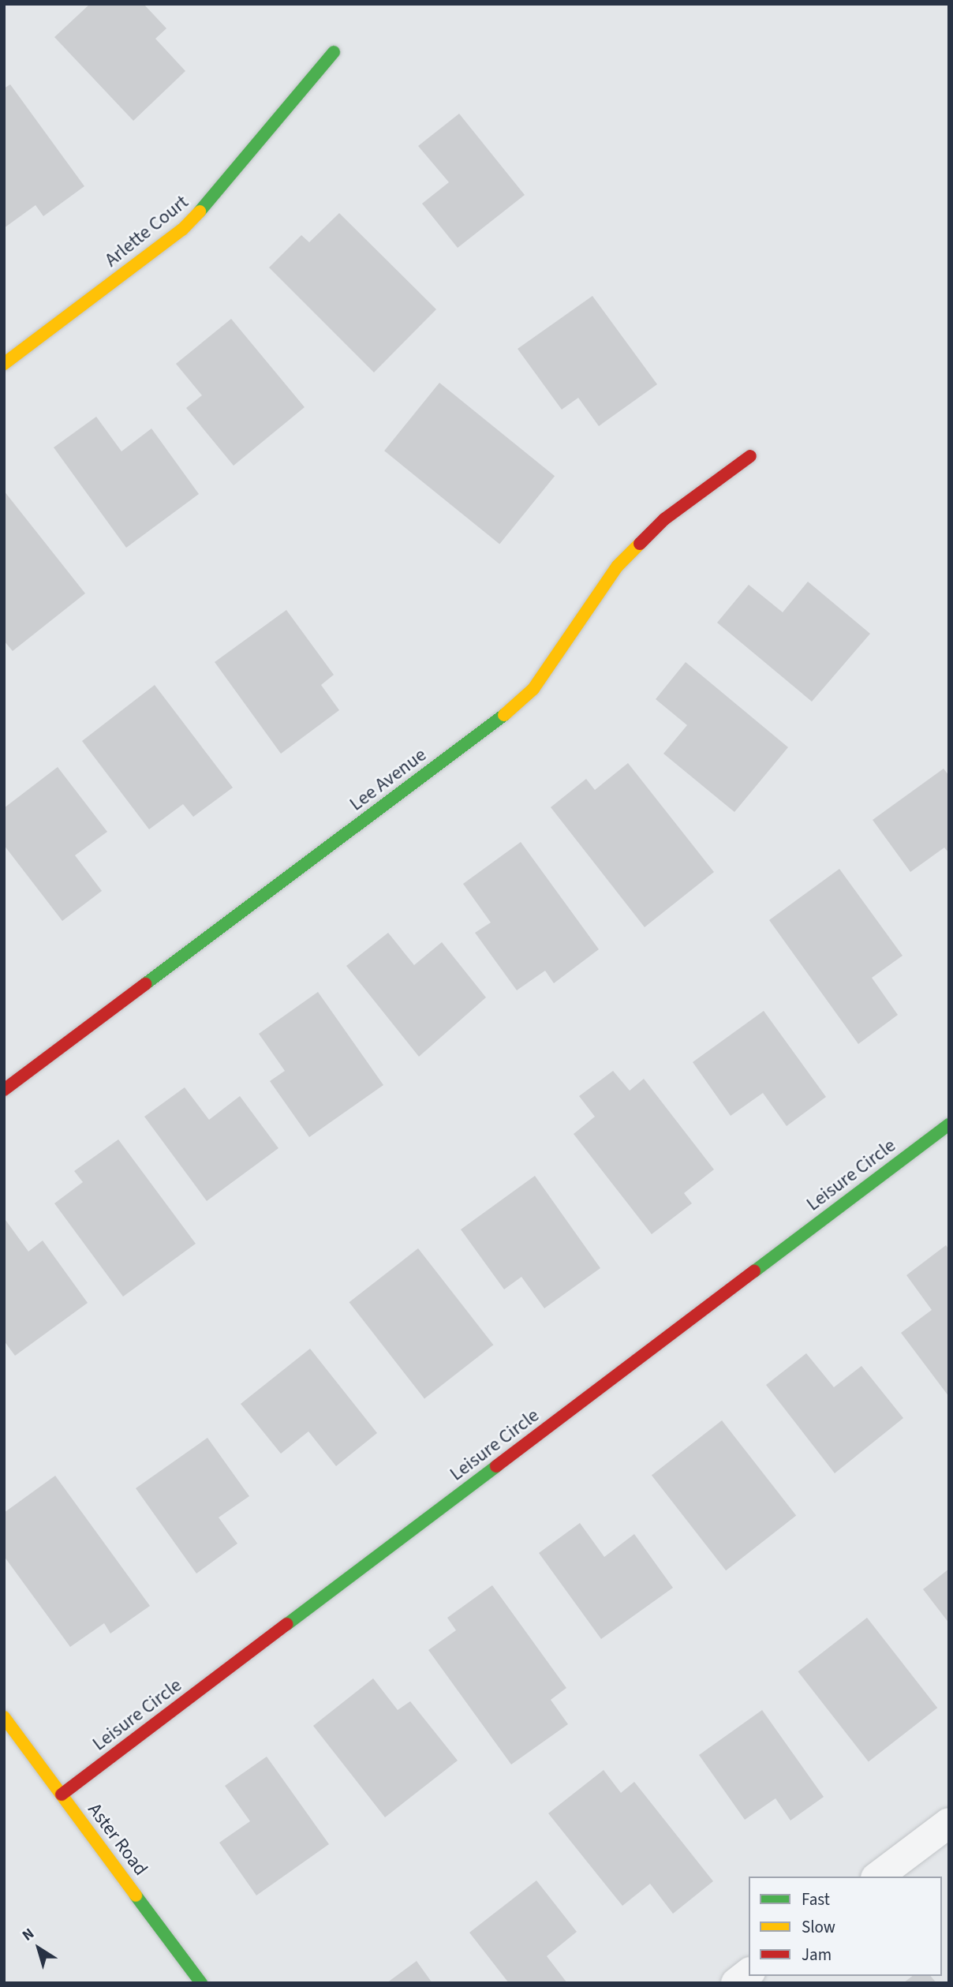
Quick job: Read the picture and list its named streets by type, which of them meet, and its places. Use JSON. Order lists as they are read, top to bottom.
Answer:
{
  "streets": {
    "street": [
      "Arlette Court",
      "Lee Avenue",
      "Leisure Circle",
      "Aster Road"
    ]
  },
  "crossings": [
    ["Leisure Circle", "Aster Road"]
  ],
  "legend": ["Fast", "Slow", "Jam"],
  "north": "top left"
}
